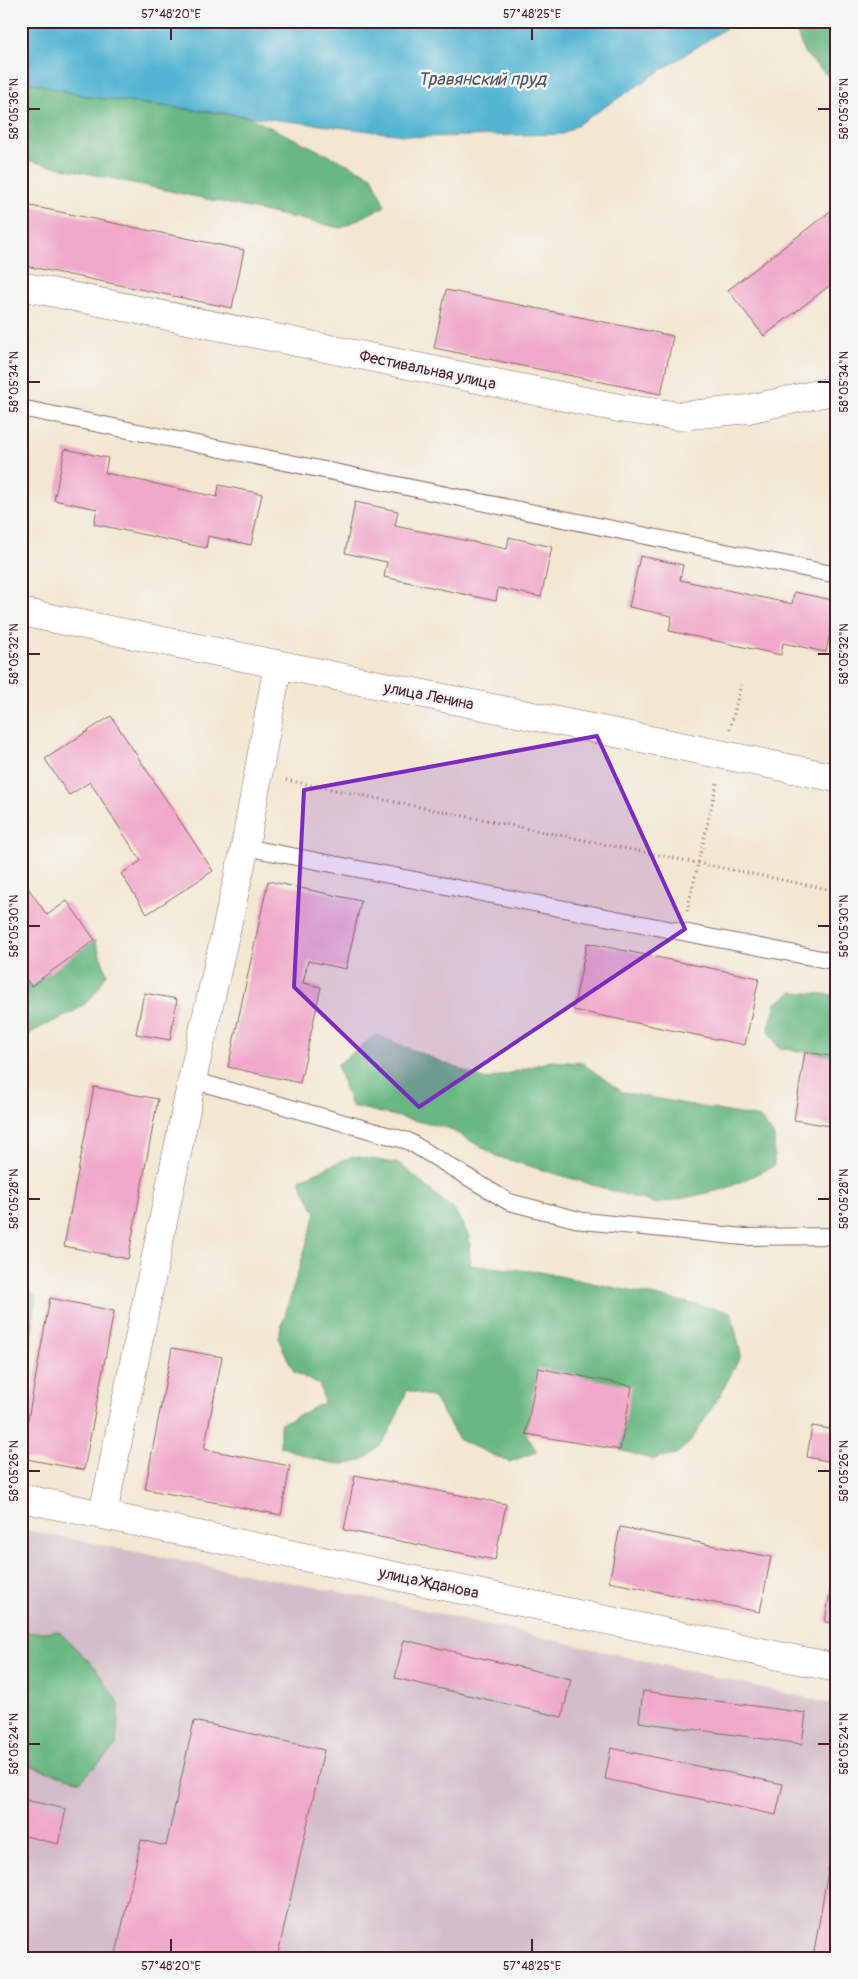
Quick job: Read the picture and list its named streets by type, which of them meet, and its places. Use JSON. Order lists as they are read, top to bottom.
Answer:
{
  "streets": {
    "street": ["Фестивальная улица", "улица Ленина", "улица Жданова"]
  },
  "water": ["Травянский пруд"],
  "coordinates": [
    "57°48'20\"E",
    "57°48'25\"E",
    "58°05'36\"N",
    "58°05'34\"N",
    "58°05'32\"N",
    "58°05'30\"N",
    "58°05'28\"N",
    "58°05'26\"N",
    "58°05'24\"N"
  ]
}
